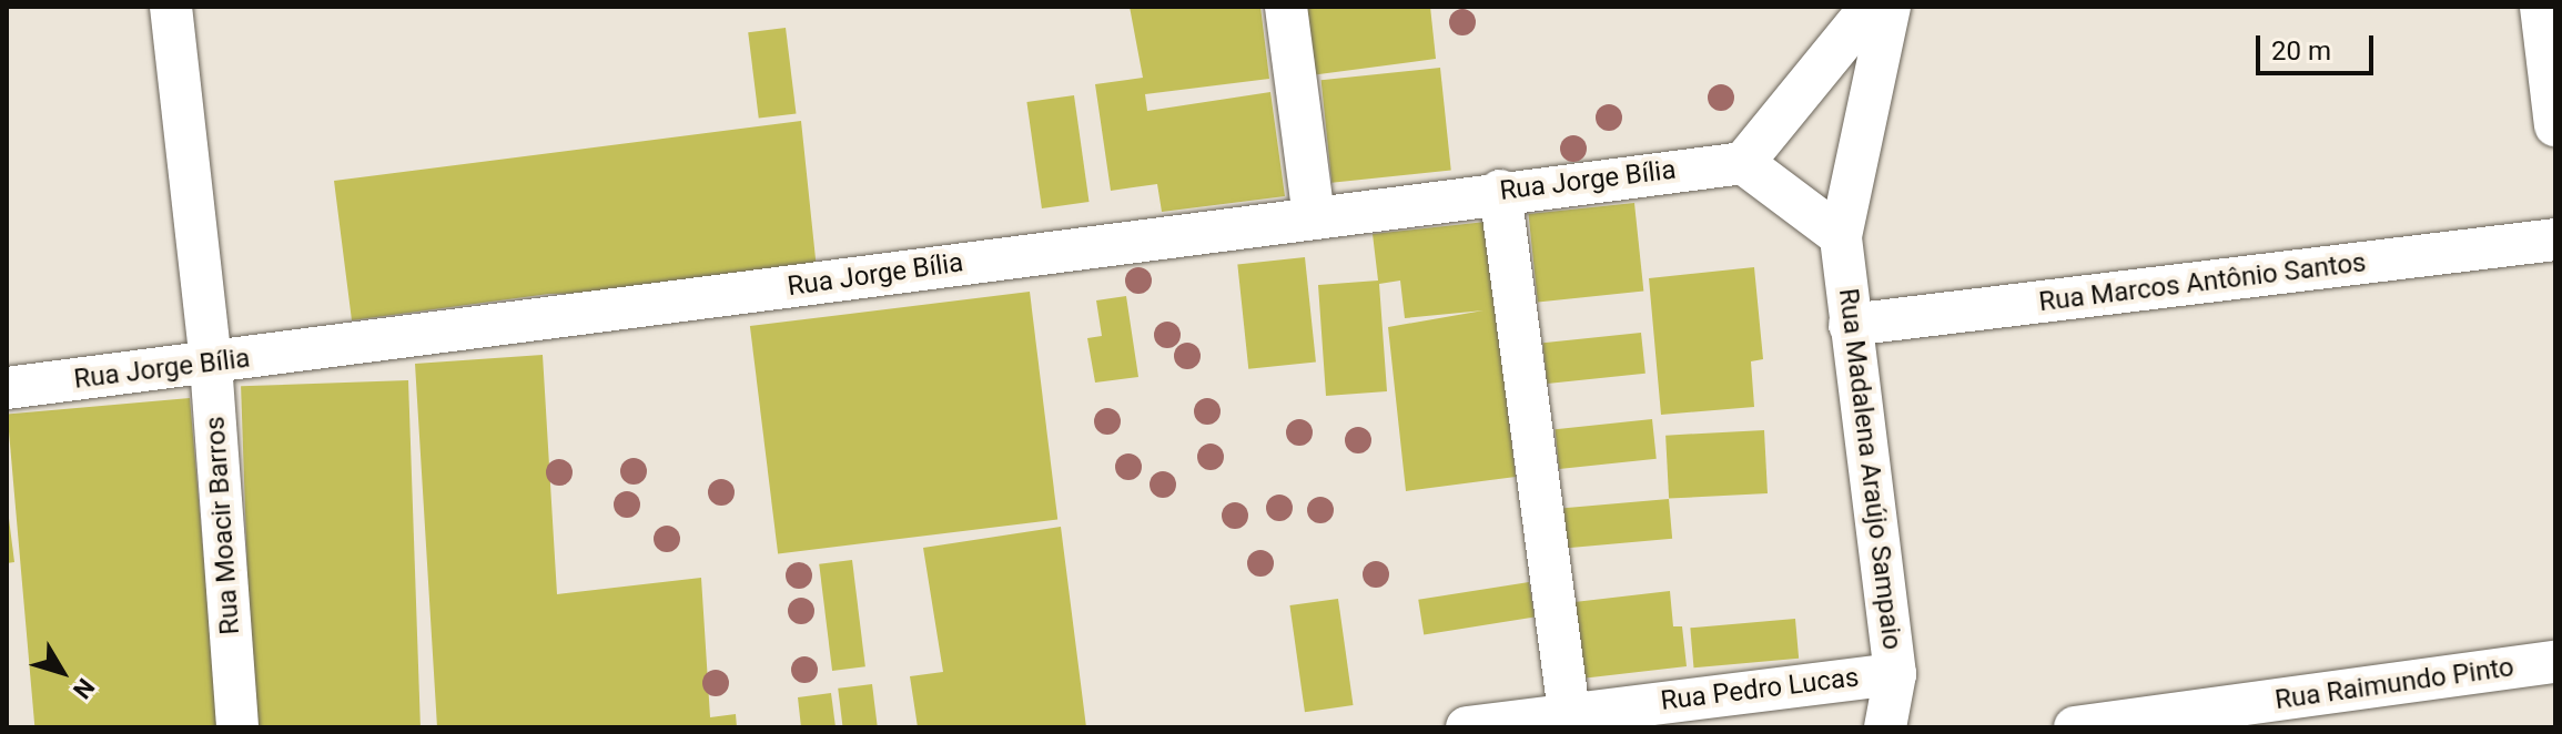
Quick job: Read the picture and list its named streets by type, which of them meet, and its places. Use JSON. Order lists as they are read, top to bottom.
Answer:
{
  "streets": {
    "street": [
      "Rua Jorge Bília",
      "Rua Marcos Antônio Santos",
      "Rua Madalena Araújo Sampaio",
      "Rua Moacir Barros",
      "Rua Raimundo Pinto",
      "Rua Pedro Lucas"
    ]
  },
  "crossings": [
    ["Rua Jorge Bília", "Rua Moacir Barros"],
    ["Rua Marcos Antônio Santos", "Rua Madalena Araújo Sampaio"],
    ["Rua Madalena Araújo Sampaio", "Rua Pedro Lucas"]
  ],
  "scale_bar": "20 m",
  "north": "bottom right"
}
